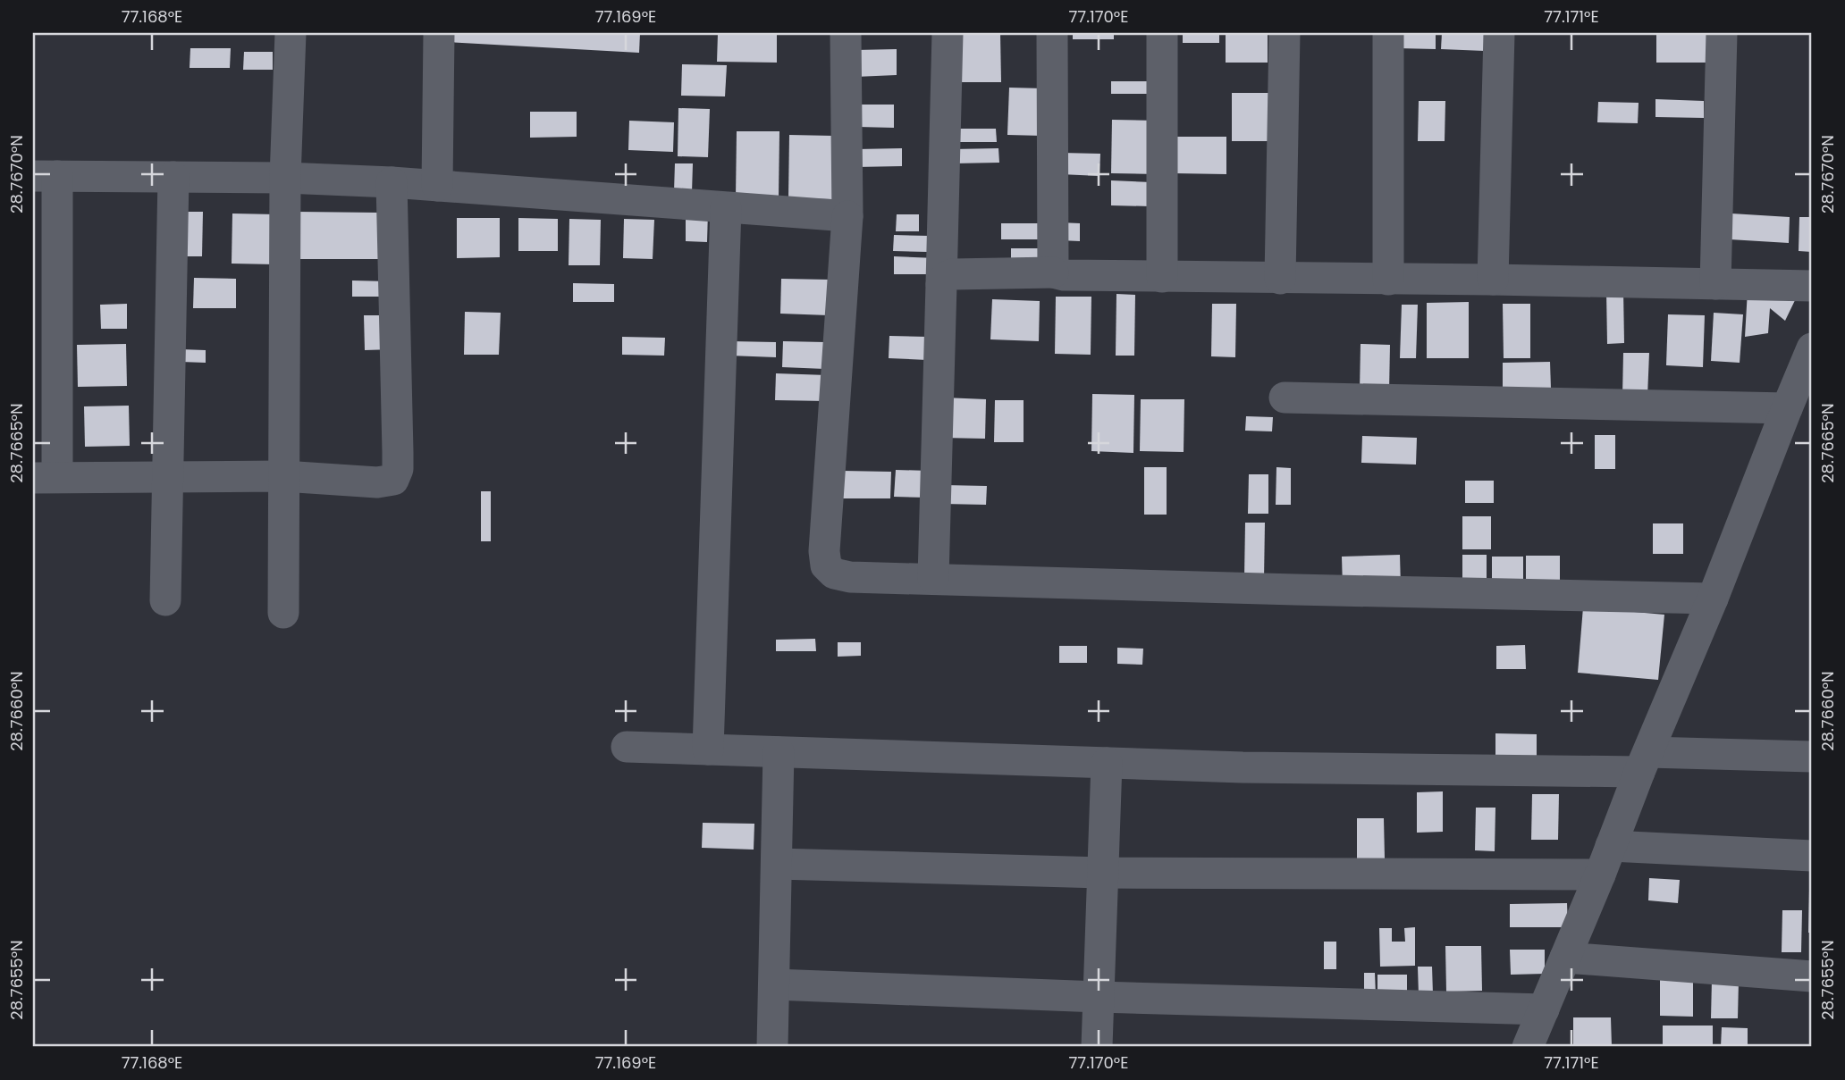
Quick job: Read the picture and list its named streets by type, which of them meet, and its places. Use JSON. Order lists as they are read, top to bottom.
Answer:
{
  "coordinates": [
    "77.168°E",
    "77.169°E",
    "77.170°E",
    "77.171°E",
    "28.7670°N",
    "28.7665°N",
    "28.7660°N",
    "28.7655°N"
  ]
}
